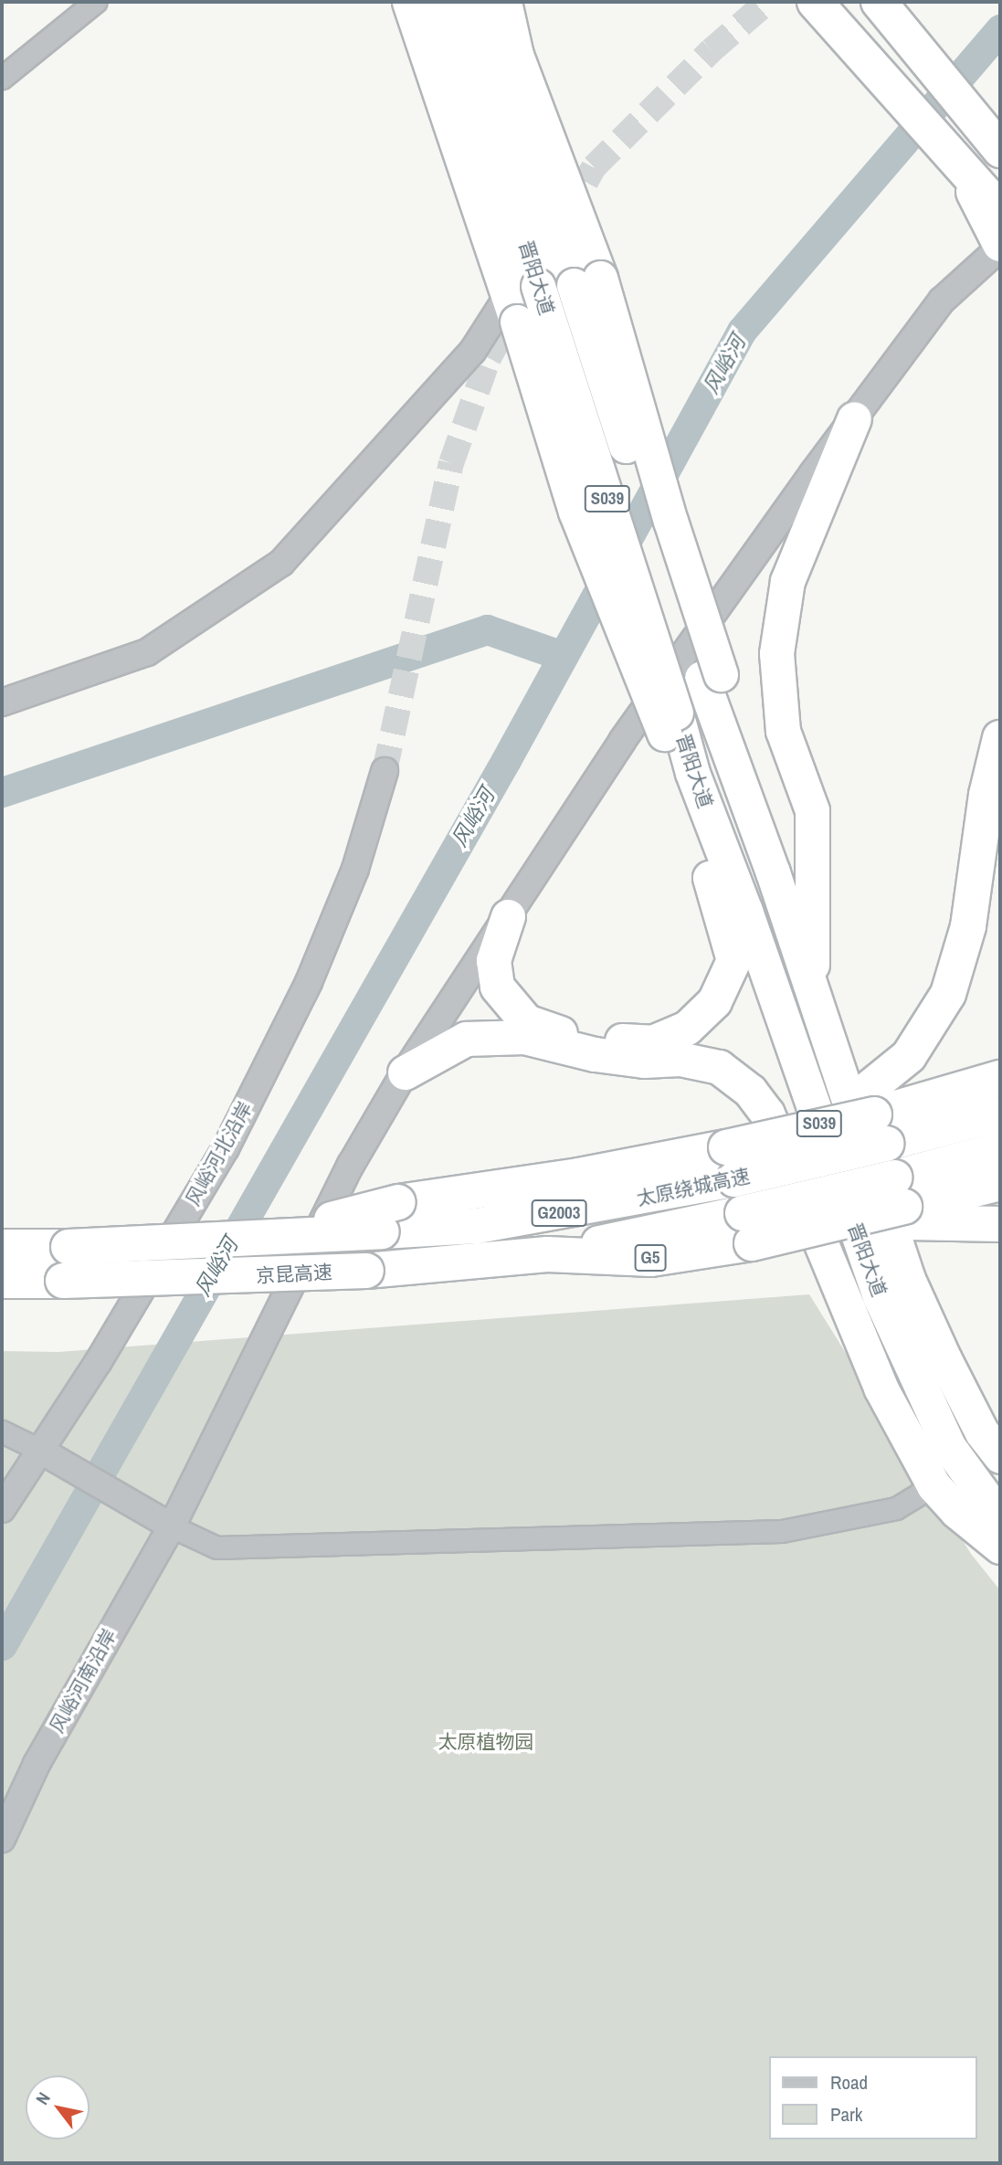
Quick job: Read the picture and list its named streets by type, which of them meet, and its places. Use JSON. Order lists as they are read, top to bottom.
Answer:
{
  "streets": {
    "highway": [
      "晋阳大道",
      "S039",
      "太原绕城高速",
      "G2003",
      "京昆高速"
    ],
    "street": ["风峪河北沿岸", "风峪河南沿岸"]
  },
  "crossings": [
    ["太原绕城高速", "京昆高速"]
  ],
  "water": ["风峪河"],
  "parks": ["太原植物园"],
  "legend": ["Road", "Park"],
  "north": "top left"
}
